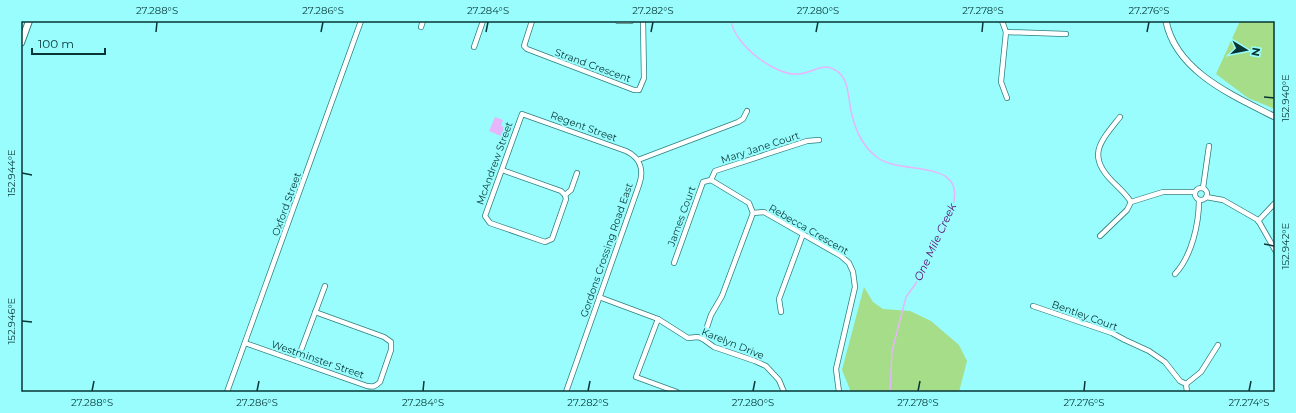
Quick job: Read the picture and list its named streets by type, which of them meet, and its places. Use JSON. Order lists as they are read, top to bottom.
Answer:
{
  "streets": {
    "street": [
      "Strand Crescent",
      "Regent Street",
      "Mary Jane Court",
      "McAndrew Street",
      "Oxford Street",
      "James Court",
      "Rebecca Crescent",
      "Gordons Crossing Road East",
      "Bentley Court",
      "Karelyn Drive",
      "Westminster Street"
    ]
  },
  "crossings": [
    ["Regent Street", "McAndrew Street"],
    ["Regent Street", "Gordons Crossing Road East"],
    ["Mary Jane Court", "James Court"],
    ["Mary Jane Court", "Rebecca Crescent"],
    ["Oxford Street", "Westminster Street"],
    ["James Court", "Rebecca Crescent"],
    ["Gordons Crossing Road East", "Karelyn Drive"]
  ],
  "water": ["One Mile Creek"],
  "scale_bar": "100 m",
  "north": "right",
  "coordinates": [
    "27.288°S",
    "27.286°S",
    "27.284°S",
    "27.282°S",
    "27.280°S",
    "27.278°S",
    "27.276°S",
    "152.940°E",
    "152.944°E",
    "152.942°E",
    "152.946°E",
    "27.274°S"
  ]
}
